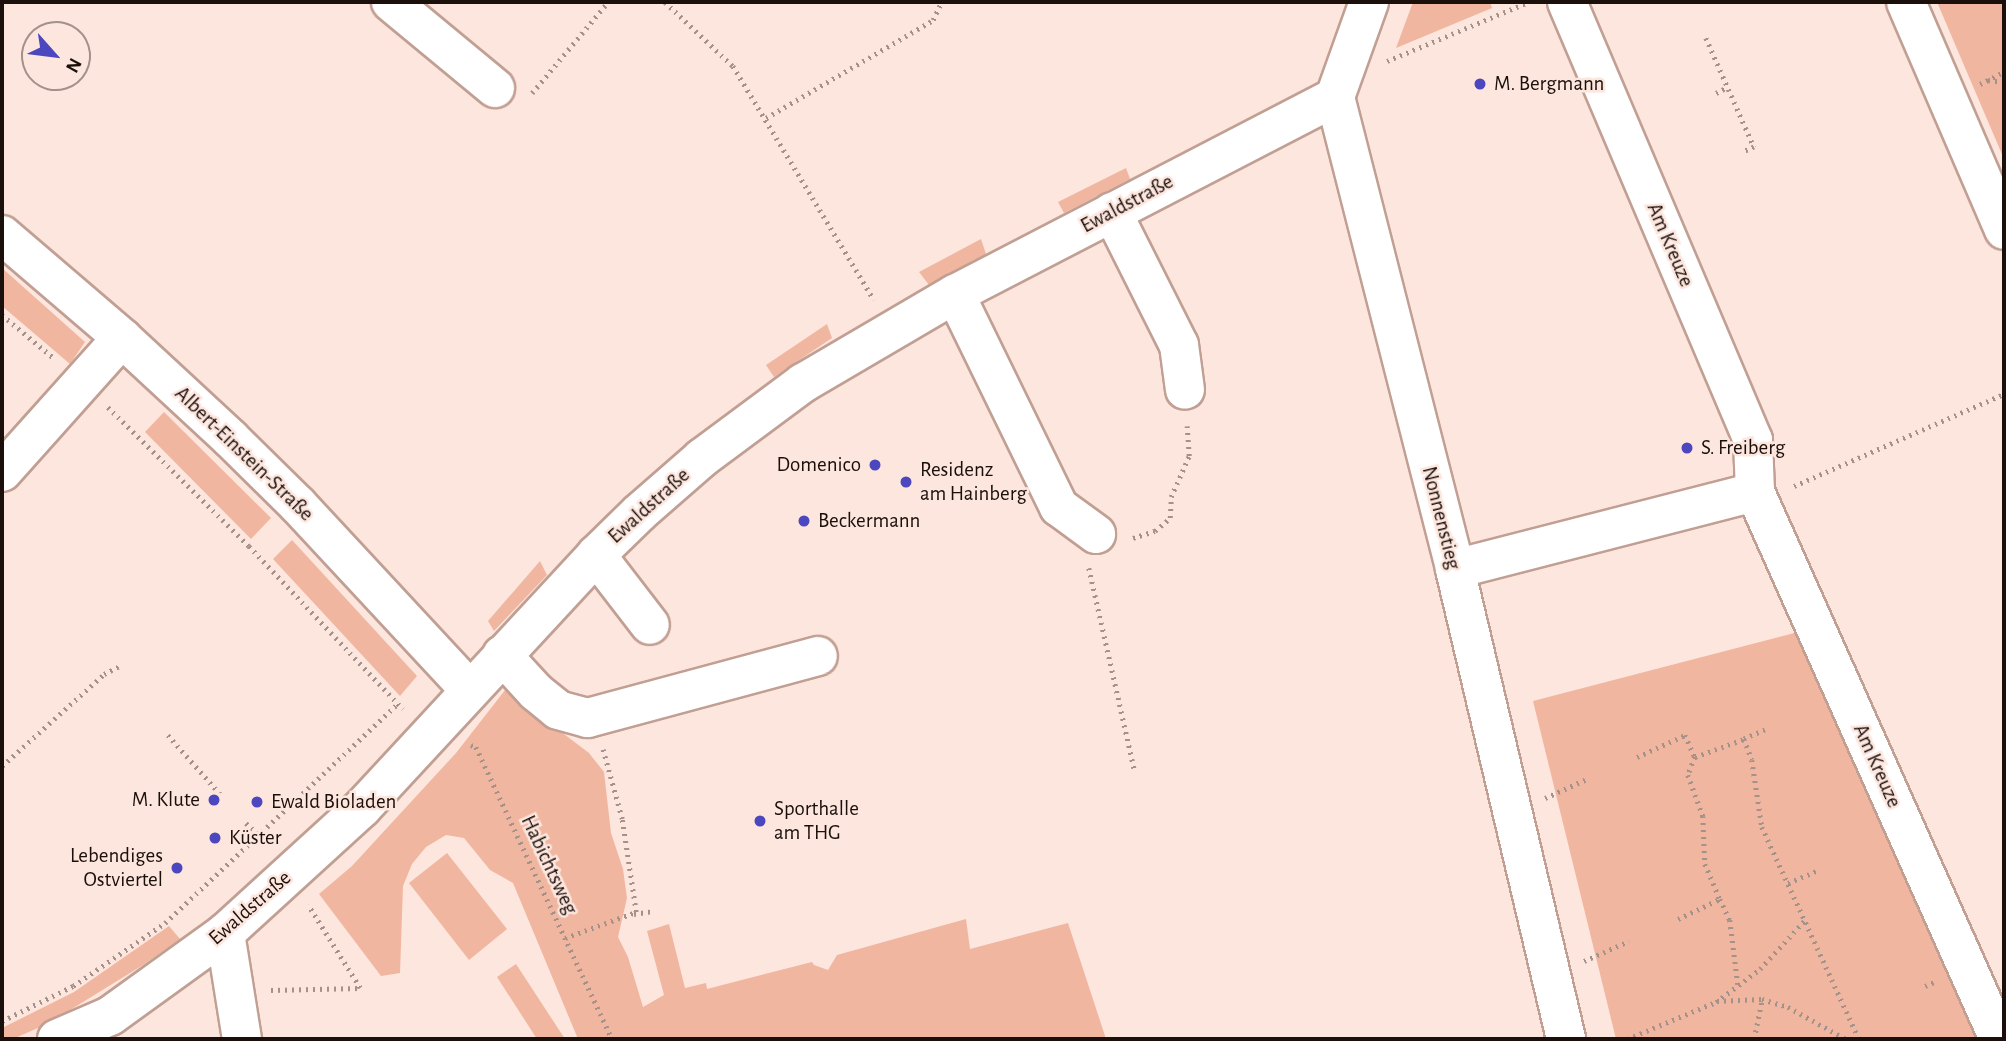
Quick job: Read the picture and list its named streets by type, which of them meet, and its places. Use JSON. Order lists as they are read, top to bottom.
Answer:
{
  "streets": {
    "street": [
      "Ewaldstraße",
      "Am Kreuze",
      "Albert-Einstein-Straße",
      "Nonnenstieg"
    ],
    "path": ["Habichtsweg"]
  },
  "crossings": [
    ["Ewaldstraße", "Albert-Einstein-Straße"],
    ["Ewaldstraße", "Nonnenstieg"],
    ["Ewaldstraße", "Habichtsweg"]
  ],
  "places": [
    "M. Bergmann",
    "S. Freiberg",
    "Domenico",
    "Residenz am Hainberg",
    "Beckermann",
    "M. Klute",
    "Ewald Bioladen",
    "Sporthalle am THG",
    "Küster",
    "Lebendiges Ostviertel"
  ],
  "north": "bottom right"
}
